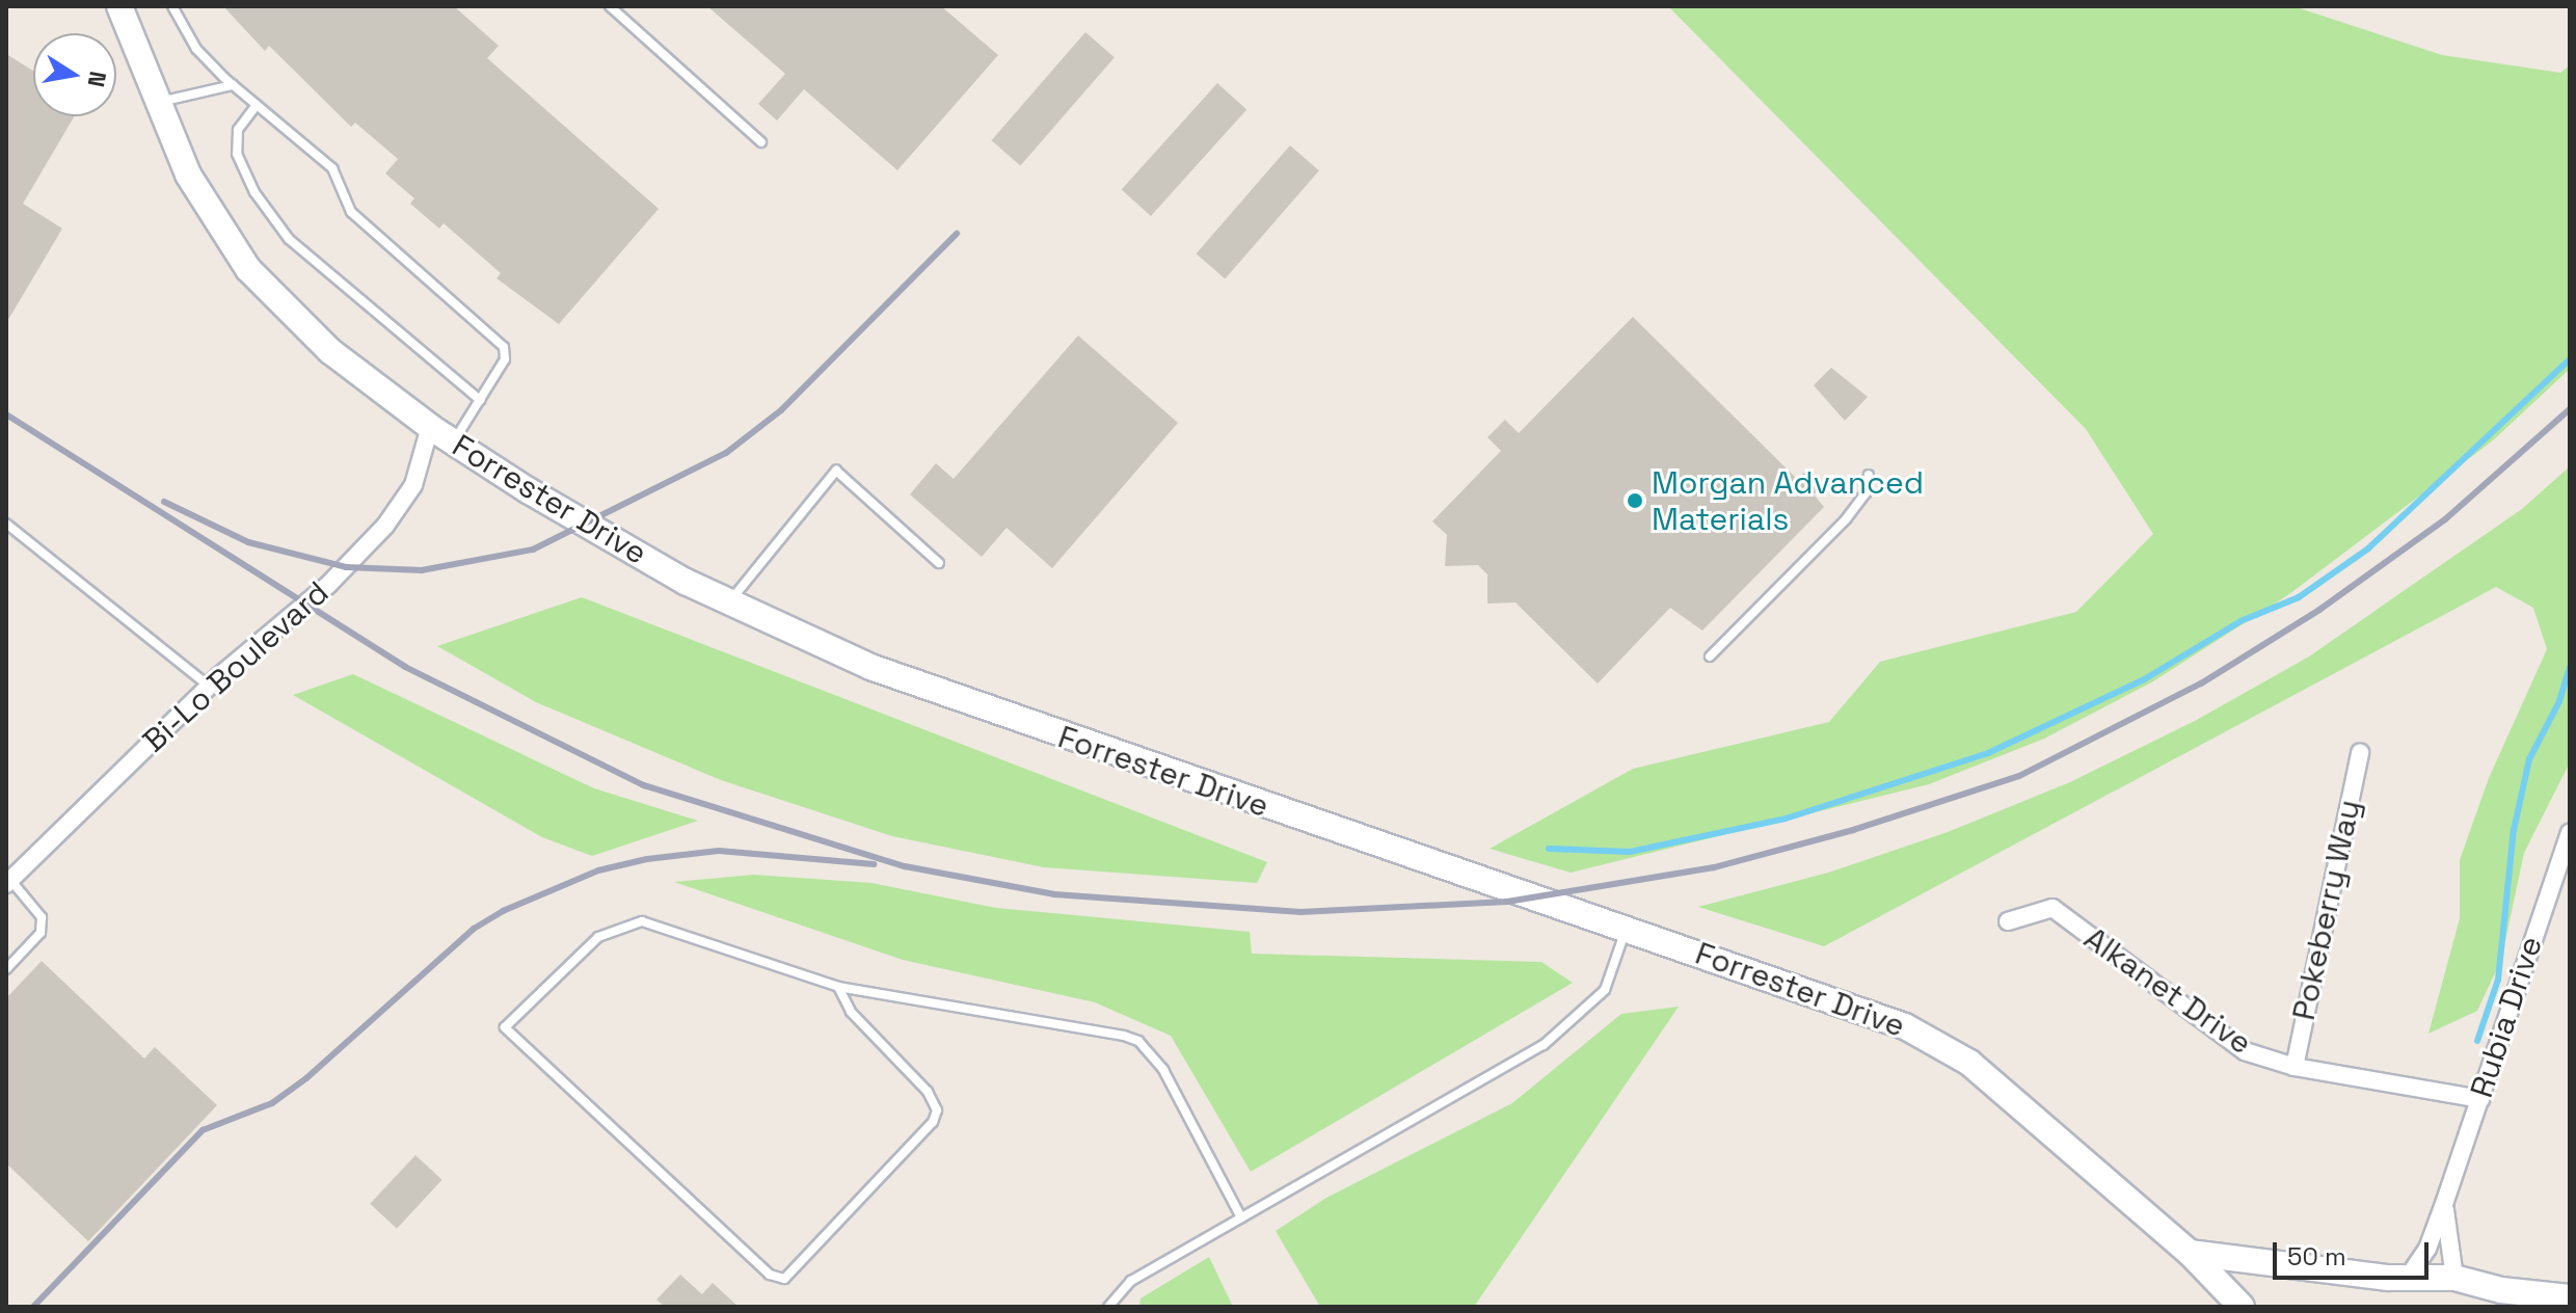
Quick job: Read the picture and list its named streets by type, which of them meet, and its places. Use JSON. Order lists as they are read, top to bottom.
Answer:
{
  "streets": {
    "street": [
      "Forrester Drive",
      "Bi-Lo Boulevard",
      "Pokeberry Way",
      "Alkanet Drive",
      "Rubia Drive"
    ]
  },
  "crossings": [
    ["Forrester Drive", "Bi-Lo Boulevard"],
    ["Pokeberry Way", "Alkanet Drive"],
    ["Alkanet Drive", "Rubia Drive"]
  ],
  "places": ["Morgan Advanced Materials"],
  "scale_bar": "50 m",
  "north": "right"
}
